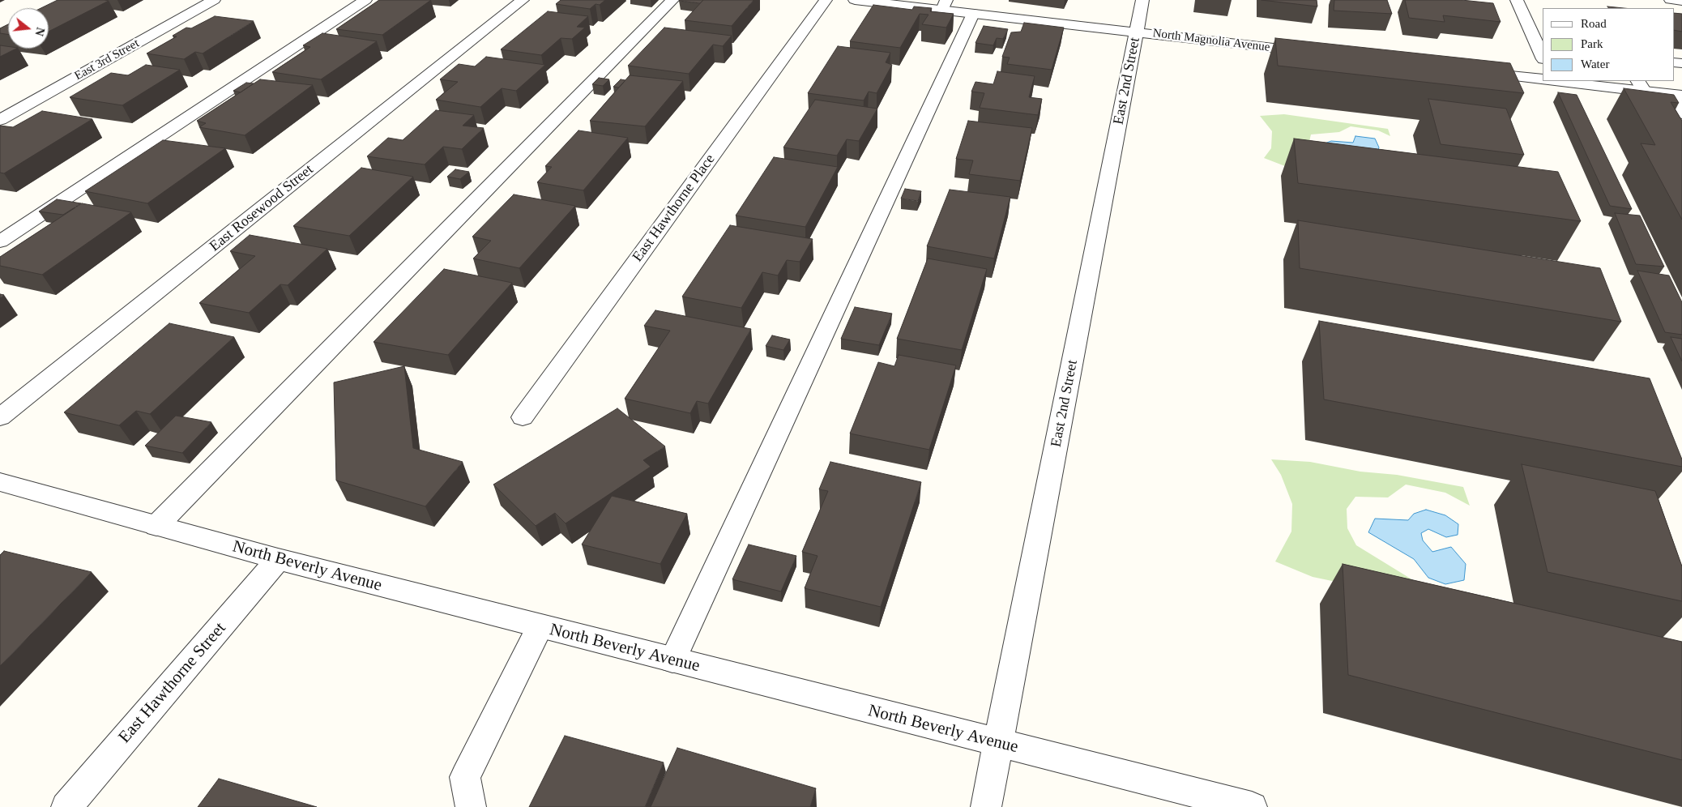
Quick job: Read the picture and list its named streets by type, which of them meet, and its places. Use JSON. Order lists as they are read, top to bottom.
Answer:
{
  "streets": {
    "street": [
      "North Magnolia Avenue",
      "East 3rd Street",
      "East 2nd Street",
      "East Rosewood Street",
      "East Hawthorne Place",
      "North Beverly Avenue",
      "East Hawthorne Street"
    ]
  },
  "crossings": [
    ["North Magnolia Avenue", "East 2nd Street"],
    ["East 2nd Street", "North Beverly Avenue"],
    ["North Beverly Avenue", "East Hawthorne Street"]
  ],
  "legend": ["Road", "Park", "Water"],
  "north": "right"
}
